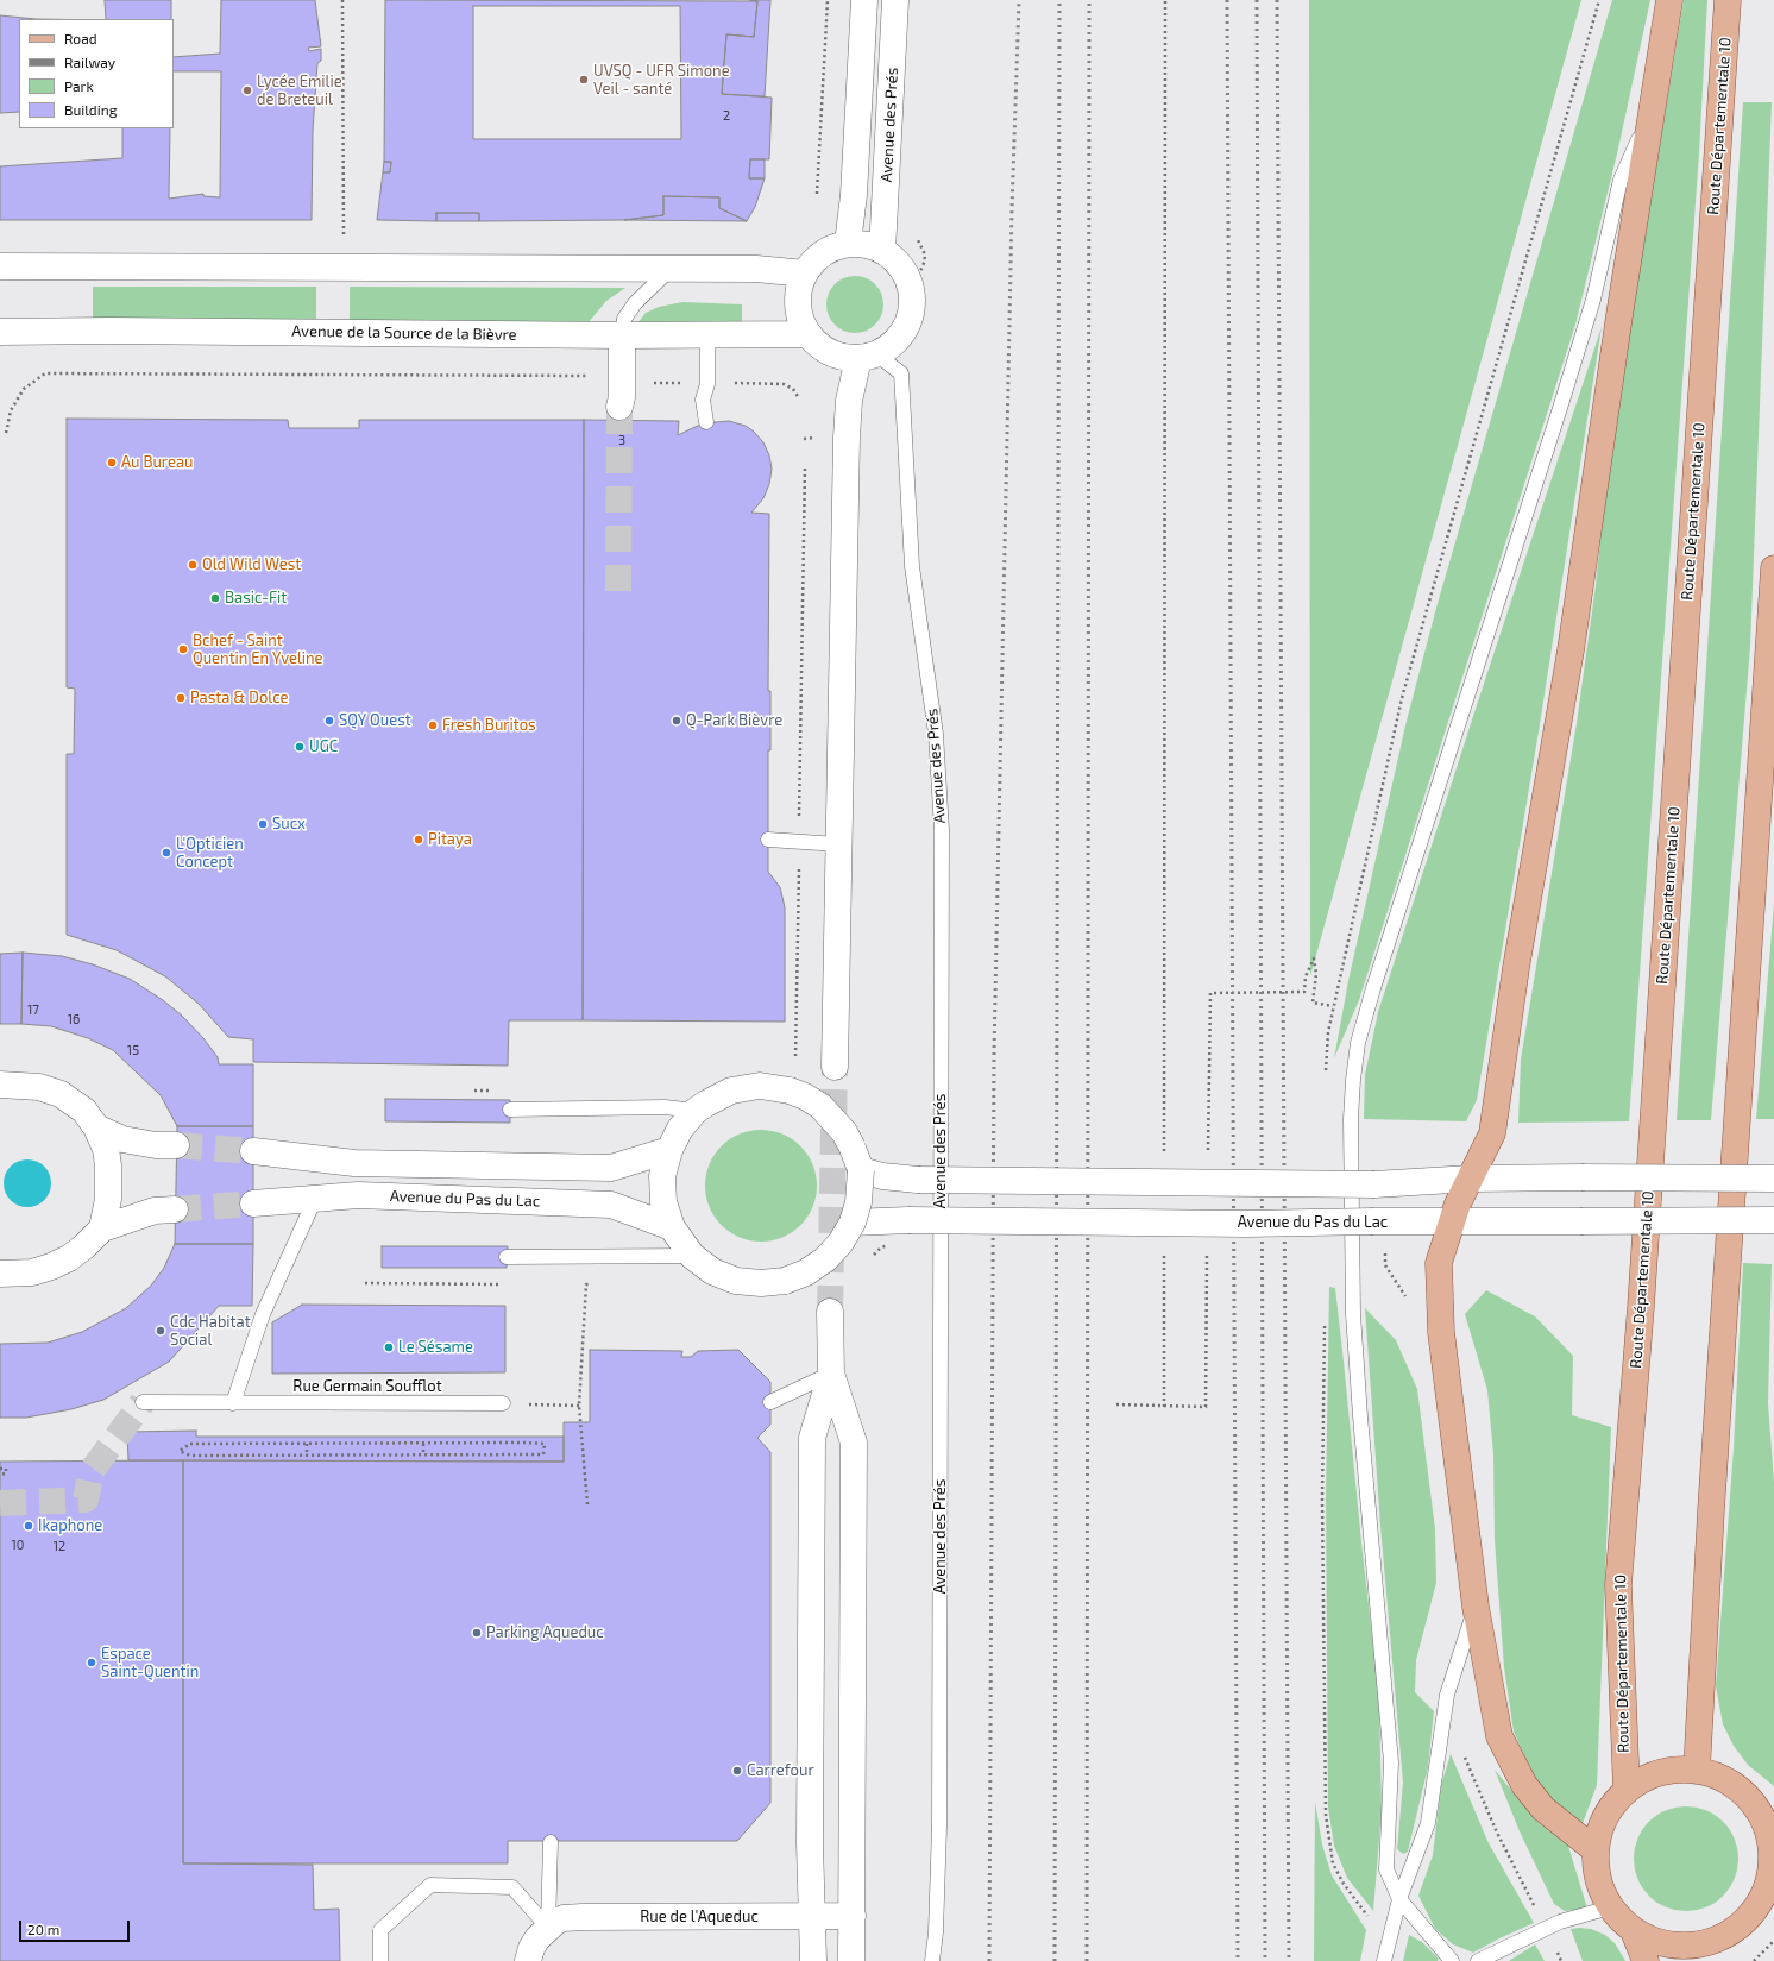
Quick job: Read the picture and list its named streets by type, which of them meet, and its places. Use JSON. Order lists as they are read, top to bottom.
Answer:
{
  "streets": {
    "main road": [
      "Avenue des Prés",
      "Route Départementale 10",
      "Avenue de la Source de la Bièvre",
      "Avenue du Pas du Lac",
      "Rue de l'Aqueduc"
    ],
    "lane": ["Rue Germain Soufflot"]
  },
  "crossings": [
    ["Avenue des Prés", "Avenue de la Source de la Bièvre"]
  ],
  "places": [
    "UVSQ - UFR Simone Veil - santé",
    "Lycée Emilie de Breteuil",
    "Au Bureau",
    "Old Wild West",
    "Basic-Fit",
    "Bchef - Saint Quentin En Yveline",
    "Pasta & Dolce",
    "SQY Ouest",
    "Q-Park Bièvre",
    "Fresh Buritos",
    "UGC",
    "Sucx",
    "Pitaya",
    "L'Opticien Concept",
    "Cdc Habitat Social",
    "Le Sésame",
    "Ikaphone",
    "Parking Aqueduc",
    "Espace Saint-Quentin",
    "Carrefour"
  ],
  "house_numbers": [
    "2",
    "3",
    "17",
    "16",
    "15",
    "10",
    "12"
  ],
  "legend": [
    "Road",
    "Railway",
    "Park",
    "Building"
  ],
  "scale_bar": "20 m"
}
